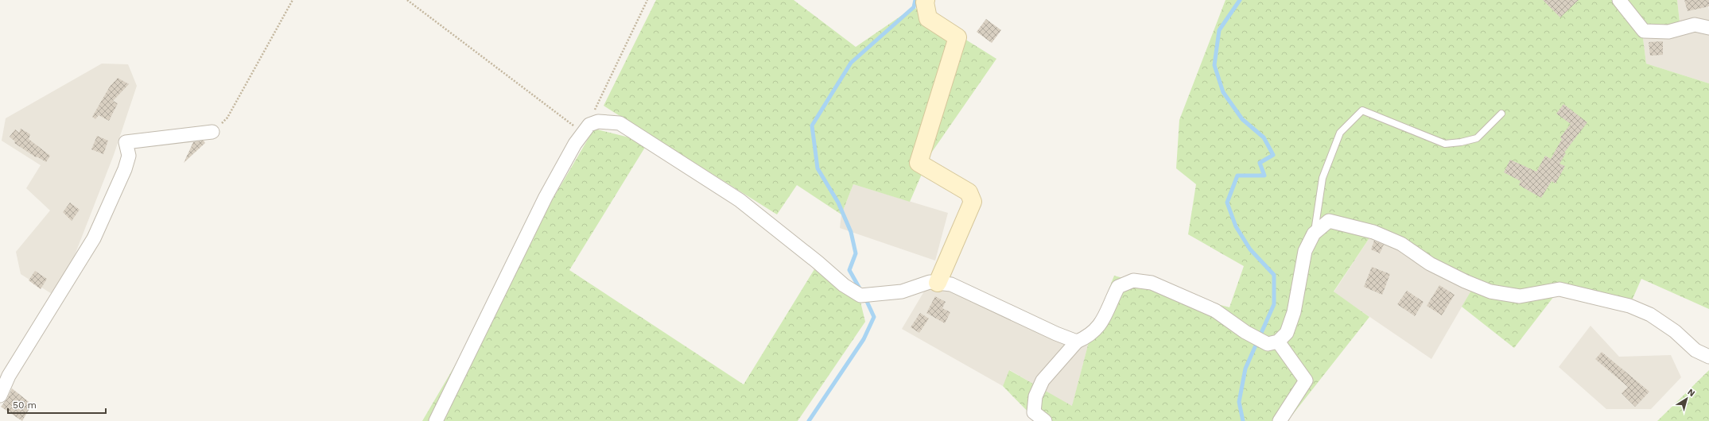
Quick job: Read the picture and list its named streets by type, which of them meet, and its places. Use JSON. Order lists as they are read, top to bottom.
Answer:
{
  "scale_bar": "50 m",
  "north": "top right"
}
